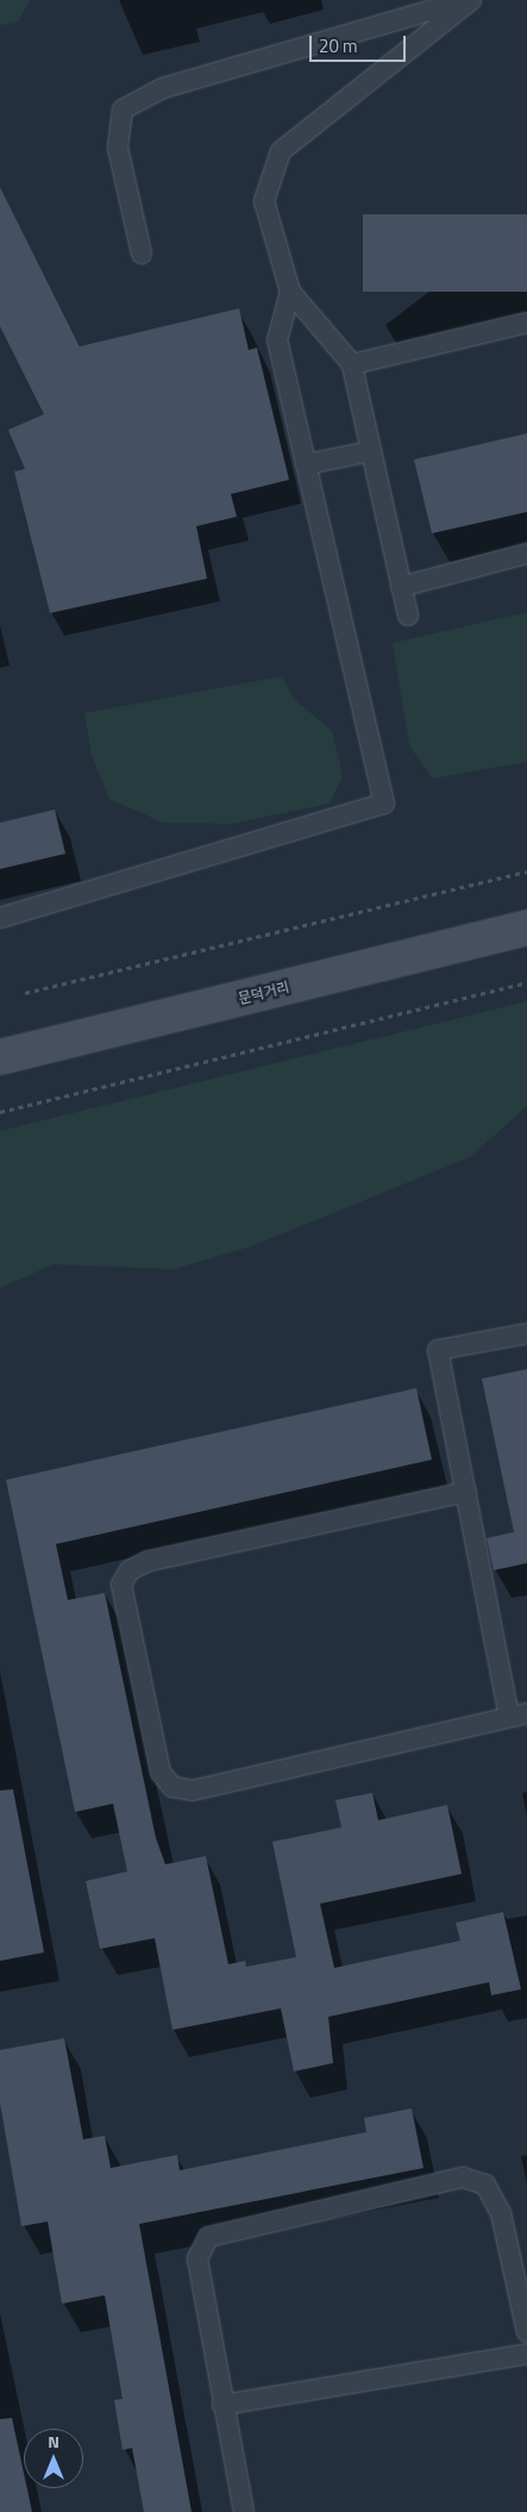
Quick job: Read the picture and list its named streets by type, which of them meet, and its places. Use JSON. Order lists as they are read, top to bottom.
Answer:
{
  "streets": {
    "main road": ["문덕거리"]
  },
  "scale_bar": "20 m",
  "north": "top"
}
